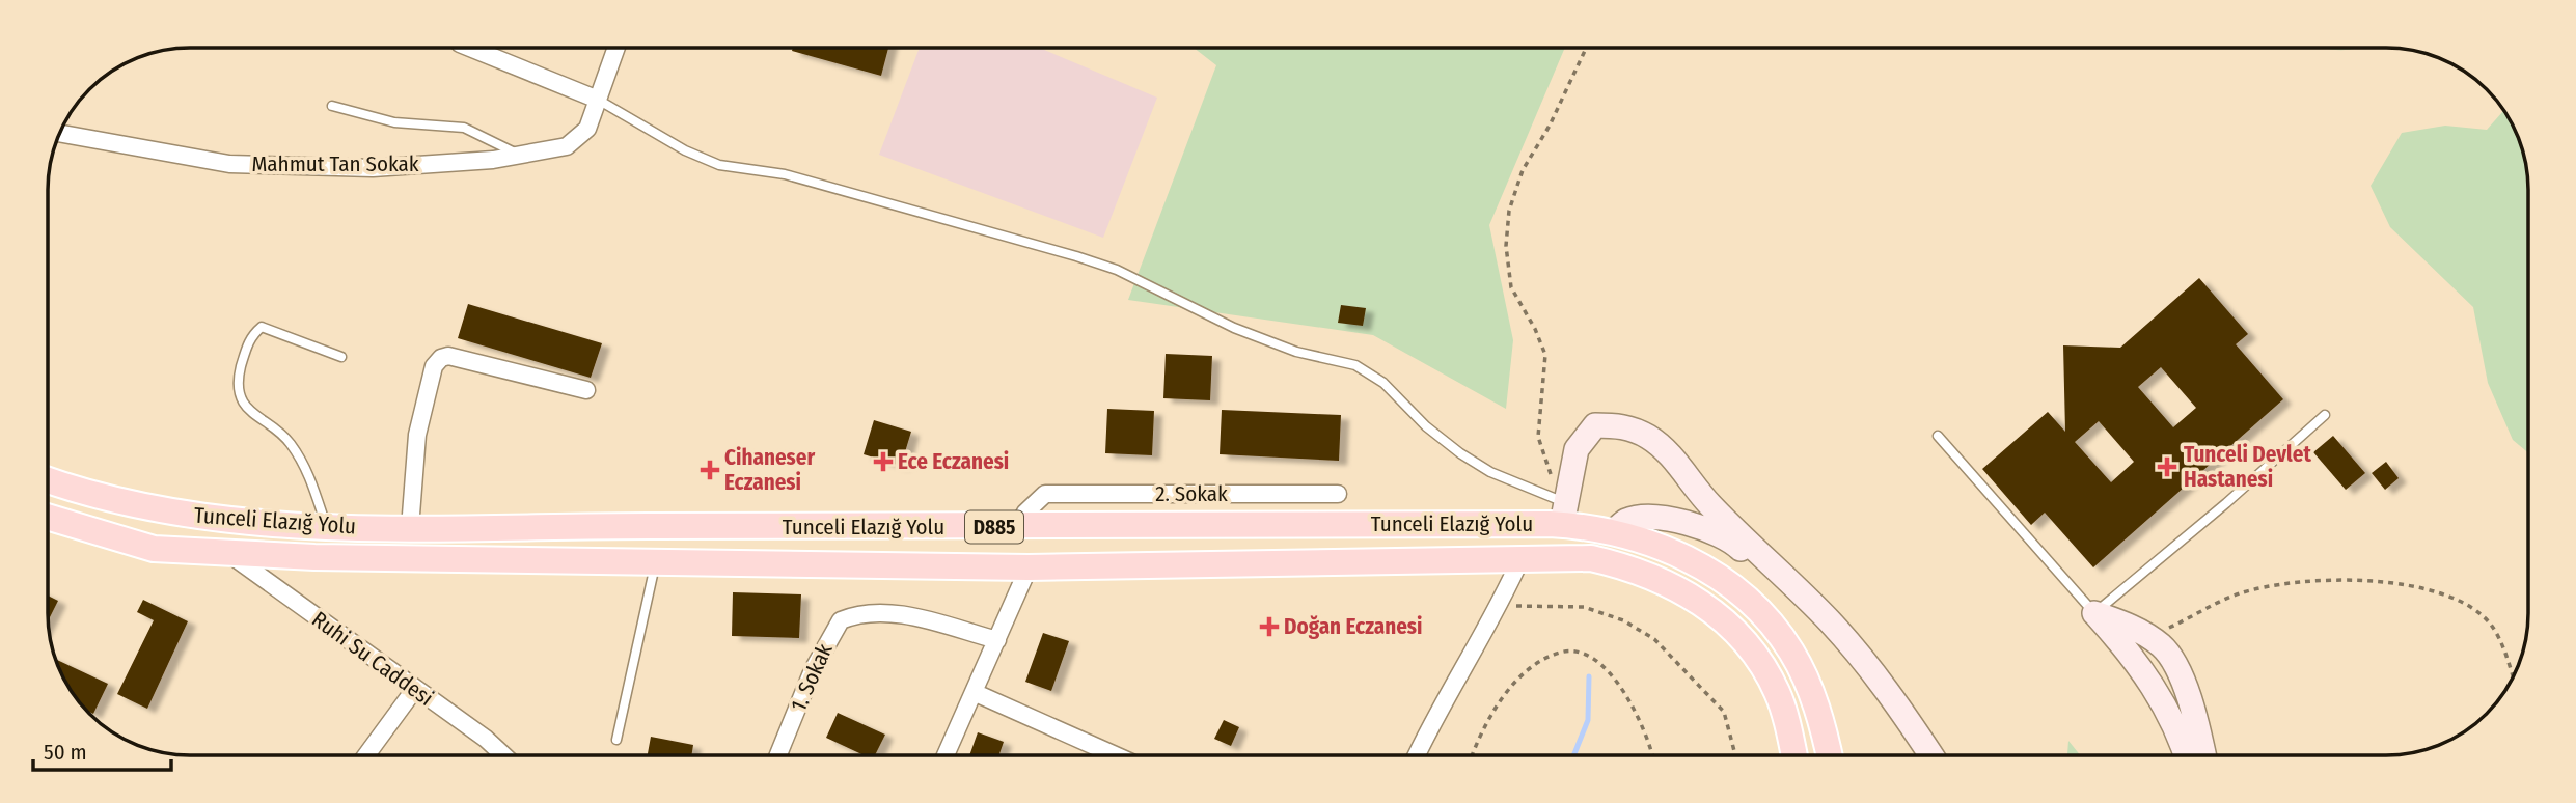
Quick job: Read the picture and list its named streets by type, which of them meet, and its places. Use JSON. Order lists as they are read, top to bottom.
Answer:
{
  "streets": {
    "main road": ["Tunceli Elazığ Yolu", "D885"],
    "street": [
      "Mahmut Tan Sokak",
      "2. Sokak",
      "Ruhi Su Caddesi",
      "1. Sokak"
    ]
  },
  "crossings": [
    ["2. Sokak", "Tunceli Elazığ Yolu"],
    ["Tunceli Elazığ Yolu", "Ruhi Su Caddesi"]
  ],
  "places": {
    "health": [
      "Ece Eczanesi",
      "Tunceli Devlet Hastanesi",
      "Cihaneser Eczanesi",
      "Doğan Eczanesi"
    ]
  },
  "scale_bar": "50 m"
}
